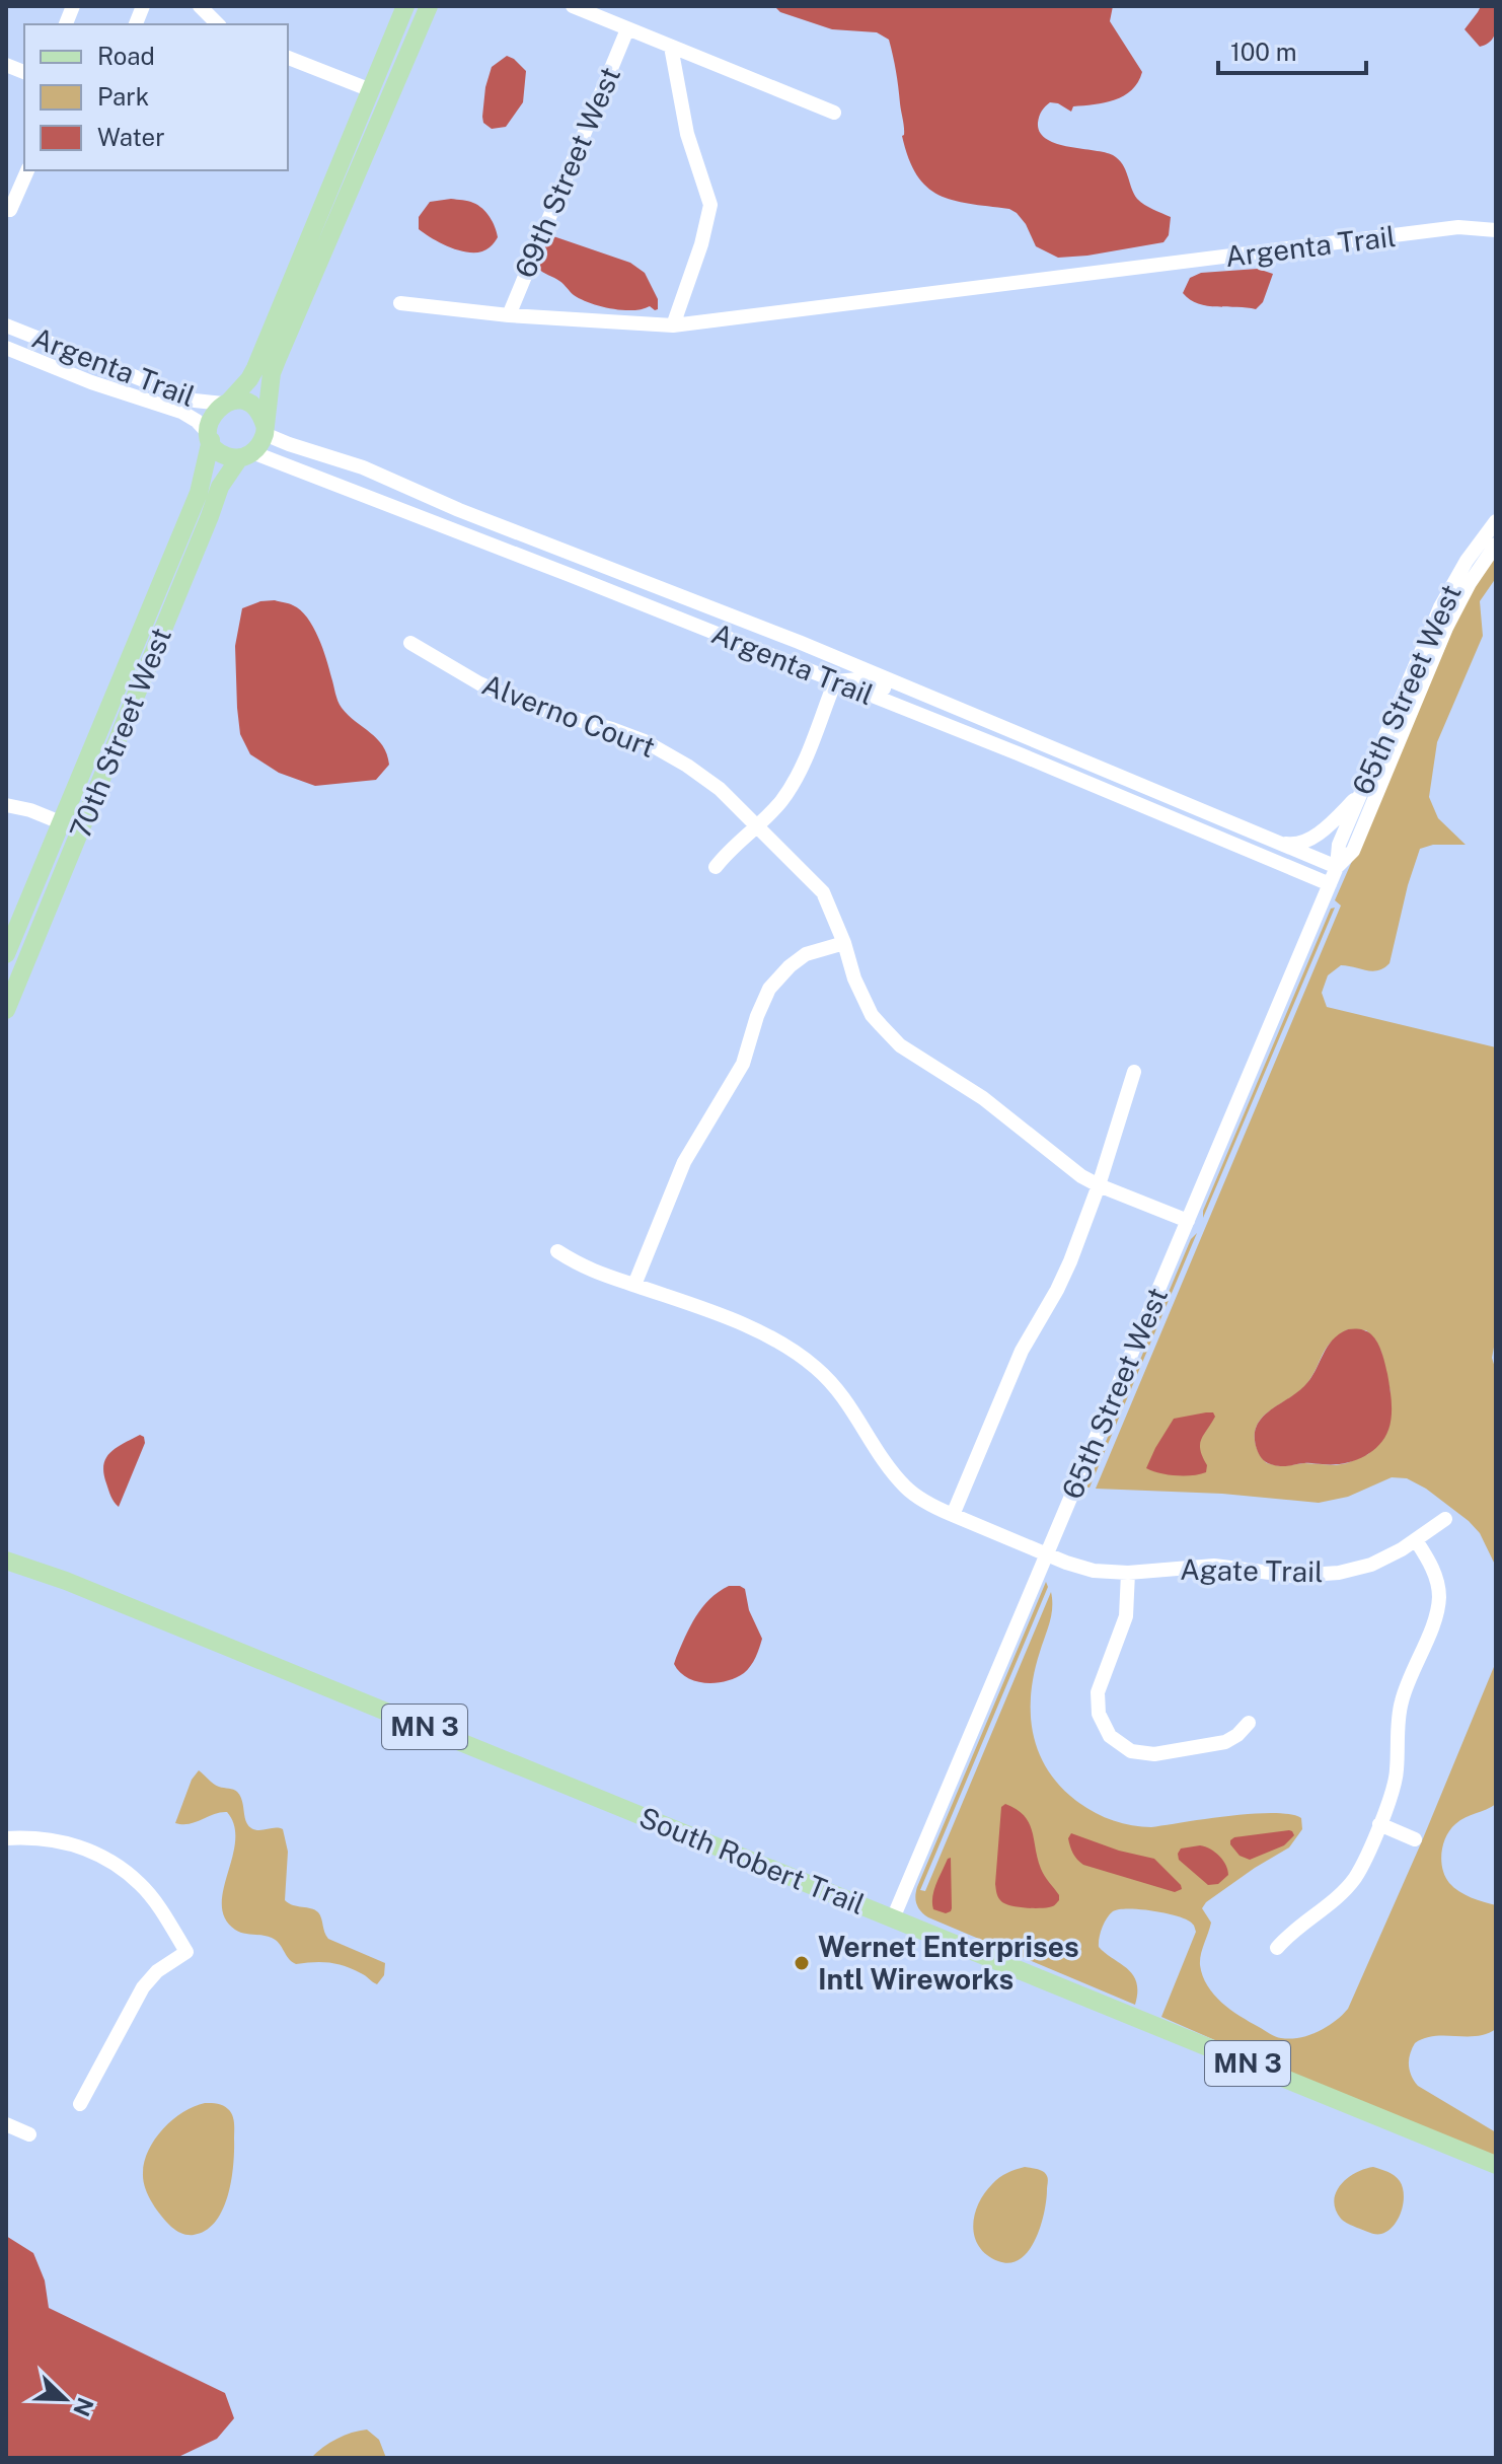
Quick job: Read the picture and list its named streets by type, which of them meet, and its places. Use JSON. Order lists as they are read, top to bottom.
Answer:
{
  "streets": {
    "main road": ["70th Street West", "MN 3", "South Robert Trail"],
    "street": [
      "69th Street West",
      "Argenta Trail",
      "65th Street West",
      "Alverno Court",
      "Agate Trail"
    ]
  },
  "crossings": [
    ["69th Street West", "Argenta Trail"],
    ["Argenta Trail", "65th Street West"],
    ["Argenta Trail", "70th Street West"],
    ["65th Street West", "Alverno Court"],
    ["65th Street West", "Agate Trail"],
    ["65th Street West", "South Robert Trail"]
  ],
  "places": ["Wernet Enterprises Intl Wireworks"],
  "legend": ["Road", "Park", "Water"],
  "scale_bar": "100 m",
  "north": "bottom right"
}
